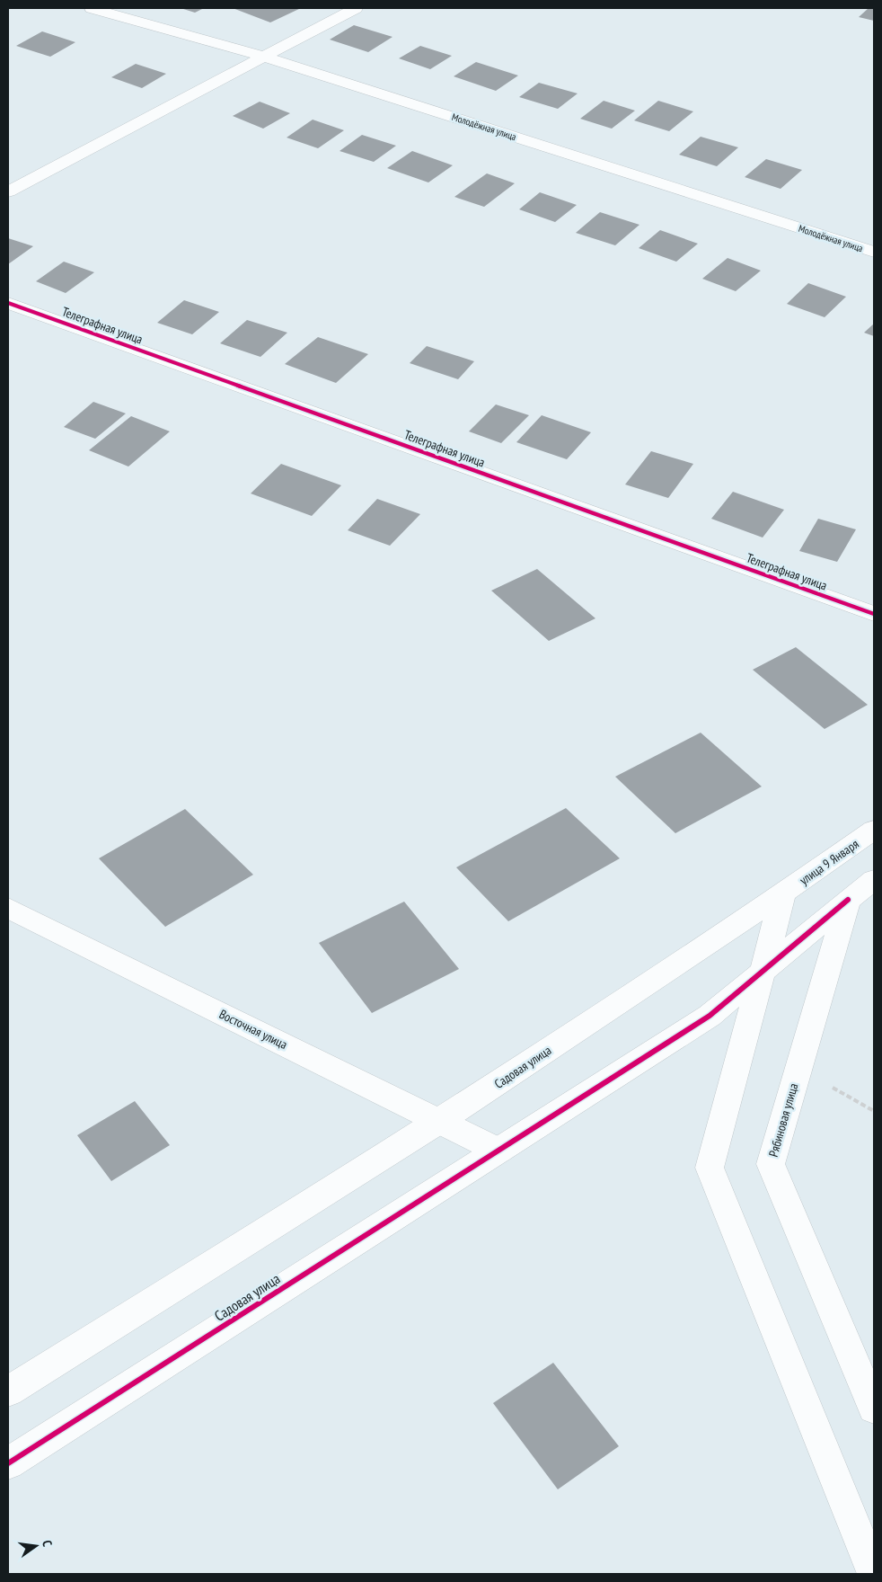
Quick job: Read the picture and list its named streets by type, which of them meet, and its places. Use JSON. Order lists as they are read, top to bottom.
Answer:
{
  "streets": {
    "street": [
      "Молодёжная улица",
      "Телеграфная улица",
      "улица 9 Января",
      "Восточная улица",
      "Садовая улица",
      "Рябиновая улица"
    ]
  },
  "crossings": [
    ["улица 9 Января", "Садовая улица"],
    ["Восточная улица", "Садовая улица"],
    ["Садовая улица", "Рябиновая улица"]
  ],
  "north": "right"
}
